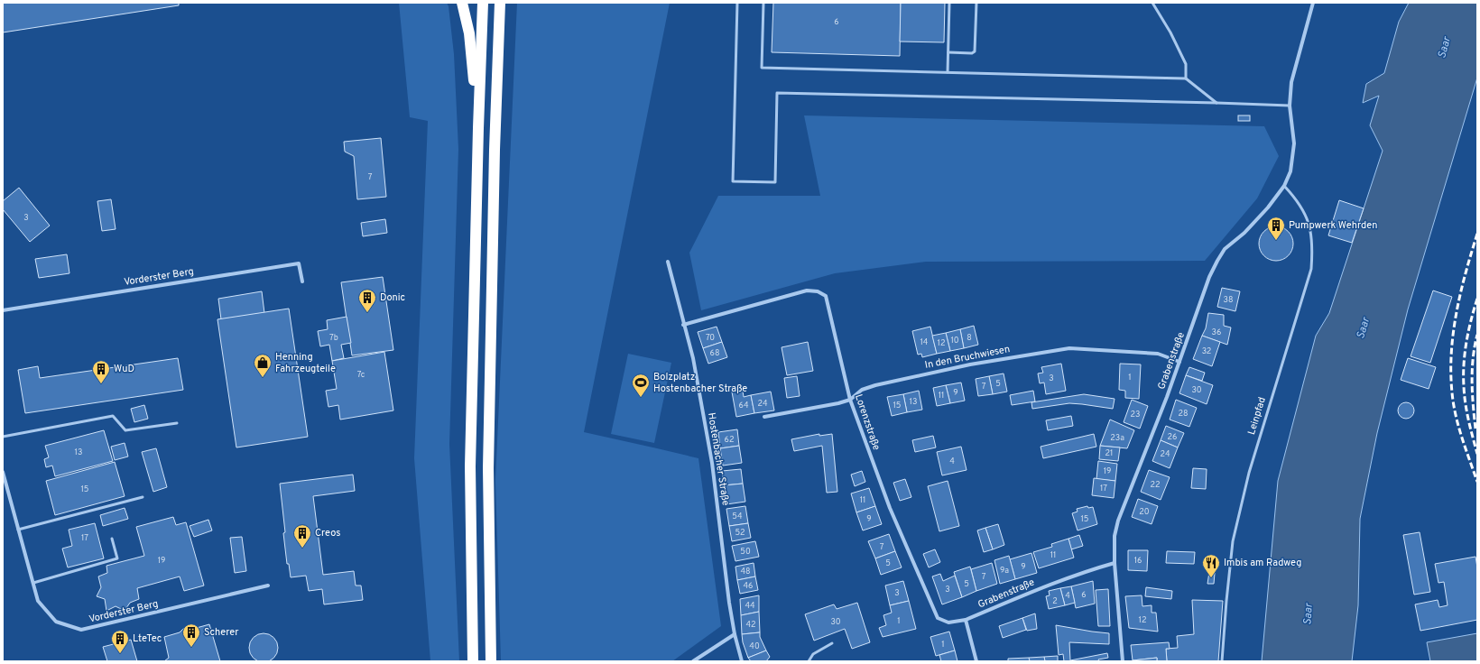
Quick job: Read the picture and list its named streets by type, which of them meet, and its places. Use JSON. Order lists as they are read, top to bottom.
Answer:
{
  "streets": {
    "street": [
      "Vorderster Berg",
      "In den Bruchwiesen",
      "Grabenstraße",
      "Lorenzstraße",
      "Hostenbacher Straße"
    ],
    "lane": ["Leinpfad"]
  },
  "crossings": [
    ["In den Bruchwiesen", "Grabenstraße"],
    ["In den Bruchwiesen", "Lorenzstraße"],
    ["Grabenstraße", "Leinpfad"],
    ["Grabenstraße", "Lorenzstraße"],
    ["Lorenzstraße", "Hostenbacher Straße"]
  ],
  "water": ["Saar"],
  "places": {
    "building": [
      "Pumpwerk Wehrden",
      "Donic",
      "WuD",
      "Creos",
      "Scherer",
      "LteTec"
    ],
    "shop": ["Henning Fahrzeugteile"],
    "sports": ["Bolzplatz Hostenbacher Straße"],
    "restaurant": ["Imbis am Radweg"]
  },
  "house_numbers": [
    "6",
    "7",
    "3",
    "38",
    "36",
    "7b",
    "70",
    "8",
    "10",
    "14",
    "12",
    "32",
    "68",
    "7c",
    "1",
    "3",
    "5",
    "7",
    "30",
    "9",
    "11",
    "13",
    "24",
    "64",
    "15",
    "28",
    "23",
    "26",
    "23a",
    "62",
    "13",
    "21",
    "24",
    "4",
    "19",
    "22",
    "17",
    "15",
    "11",
    "20",
    "54",
    "9",
    "15",
    "52",
    "17",
    "7",
    "50",
    "11",
    "19",
    "16",
    "5",
    "9",
    "9a",
    "48",
    "7",
    "5",
    "46",
    "3",
    "3",
    "6",
    "4",
    "2",
    "44",
    "12",
    "1",
    "30",
    "42",
    "1",
    "40"
  ]
}
